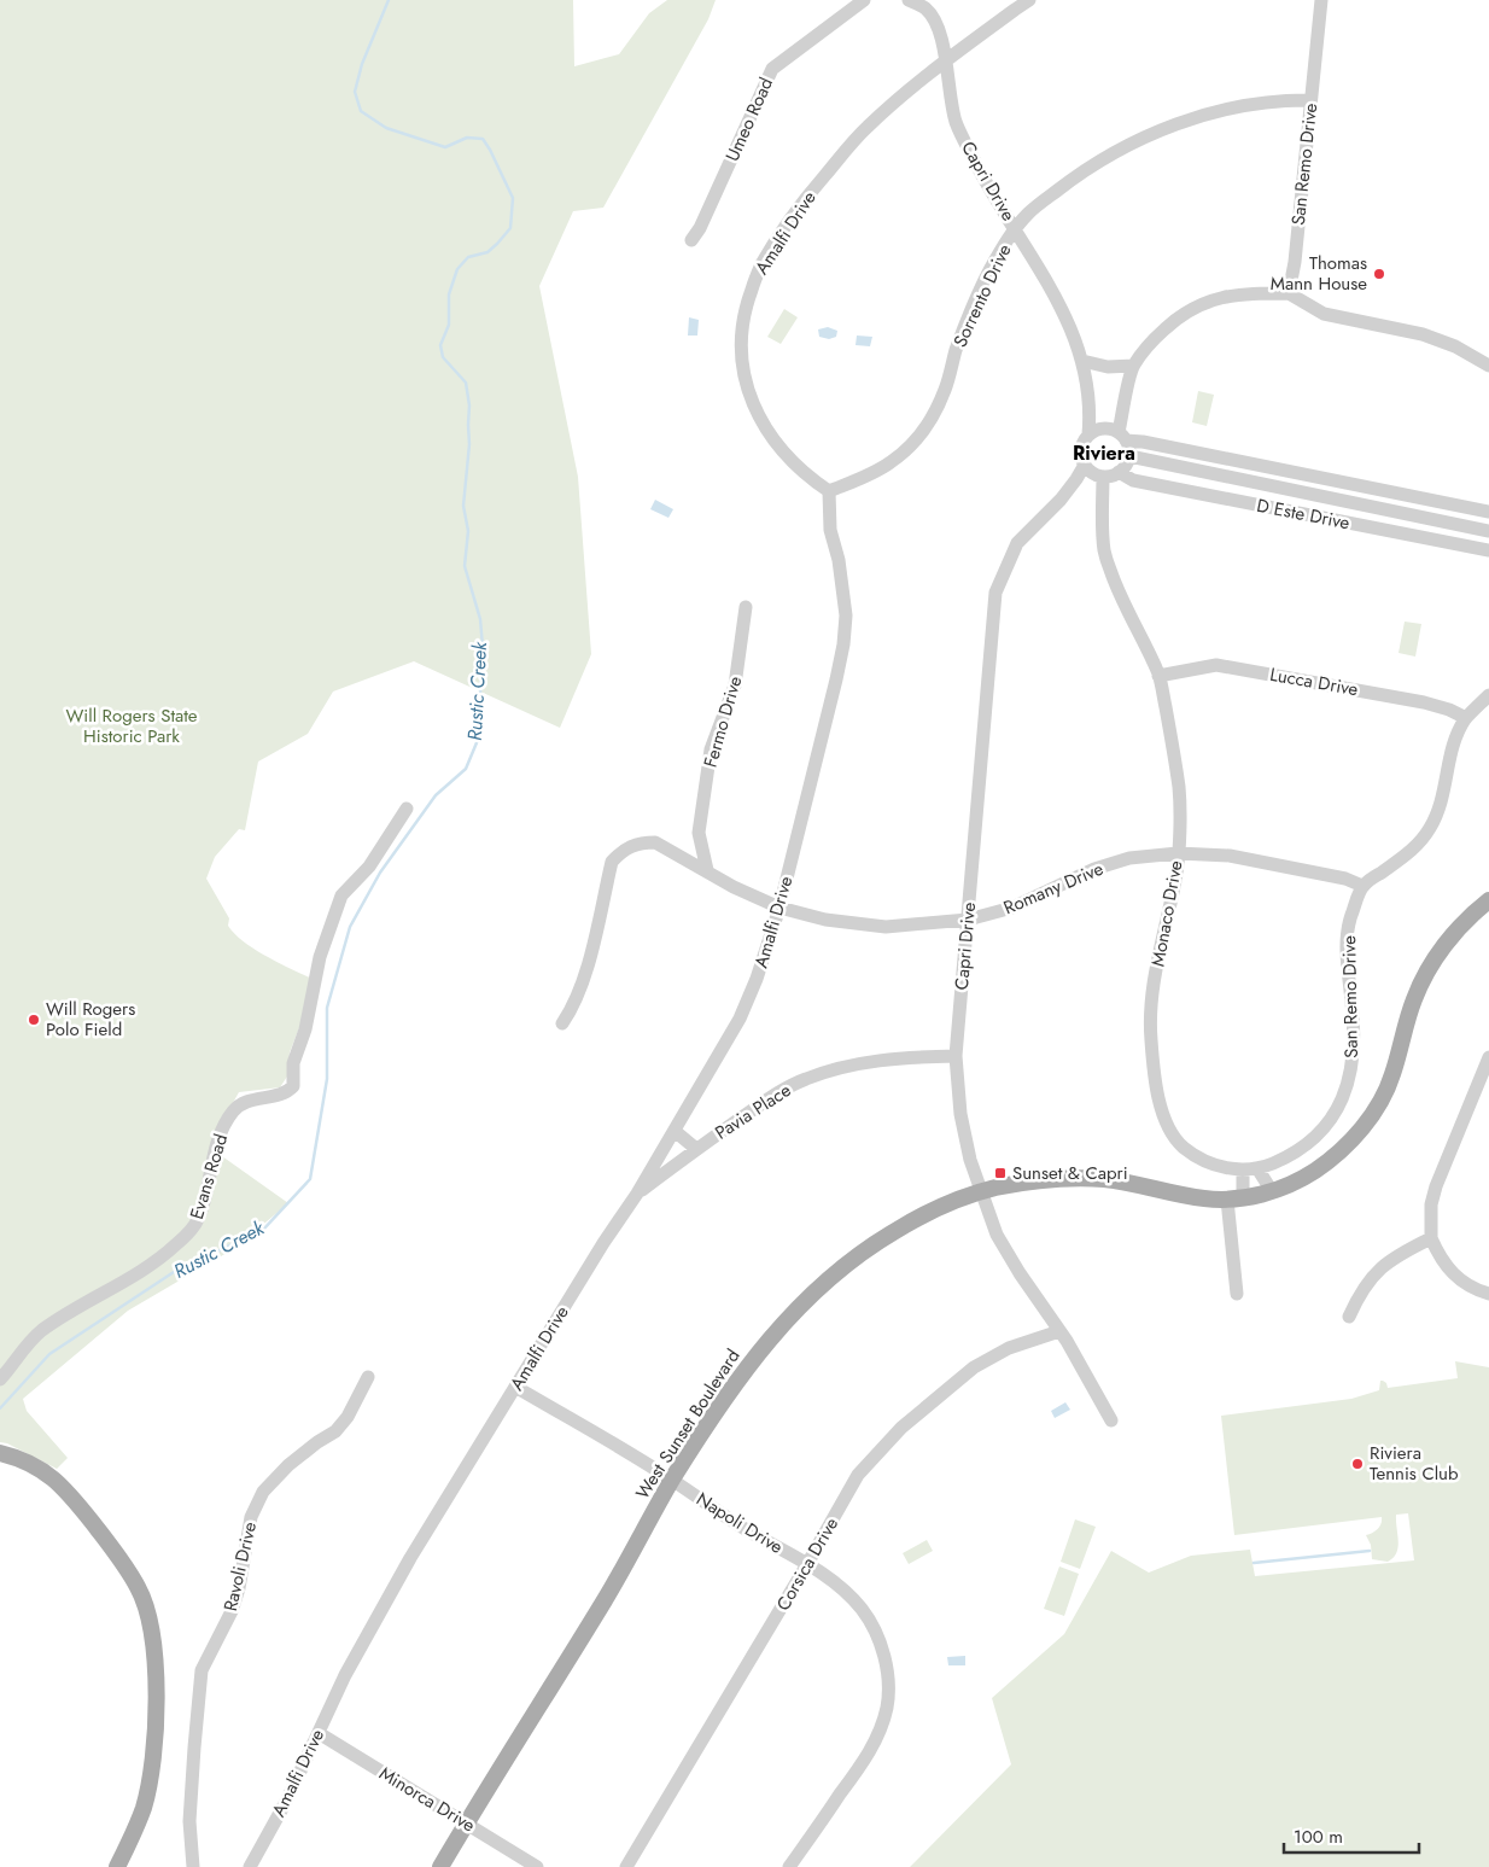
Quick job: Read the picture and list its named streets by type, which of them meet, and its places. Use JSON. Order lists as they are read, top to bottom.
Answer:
{
  "streets": {
    "main road": ["West Sunset Boulevard"],
    "street": [
      "Umeo Road",
      "San Remo Drive",
      "Capri Drive",
      "Amalfi Drive",
      "Sorrento Drive",
      "D Este Drive",
      "Lucca Drive",
      "Fermo Drive",
      "Romany Drive",
      "Monaco Drive",
      "Pavia Place",
      "Evans Road",
      "Napoli Drive",
      "Corsica Drive",
      "Ravoli Drive",
      "Minorca Drive"
    ]
  },
  "crossings": [
    ["San Remo Drive", "Sorrento Drive"],
    ["San Remo Drive", "Romany Drive"],
    ["San Remo Drive", "Monaco Drive"],
    ["Capri Drive", "Amalfi Drive"],
    ["Capri Drive", "Sorrento Drive"],
    ["Capri Drive", "D Este Drive"],
    ["Capri Drive", "Romany Drive"],
    ["Capri Drive", "Monaco Drive"],
    ["Capri Drive", "Pavia Place"],
    ["Capri Drive", "West Sunset Boulevard"],
    ["Capri Drive", "Corsica Drive"],
    ["Amalfi Drive", "Sorrento Drive"],
    ["Amalfi Drive", "Romany Drive"],
    ["Amalfi Drive", "Pavia Place"],
    ["Amalfi Drive", "Napoli Drive"],
    ["Amalfi Drive", "Minorca Drive"],
    ["D Este Drive", "Monaco Drive"],
    ["Lucca Drive", "Monaco Drive"],
    ["Fermo Drive", "Romany Drive"],
    ["Romany Drive", "Monaco Drive"],
    ["West Sunset Boulevard", "Napoli Drive"],
    ["West Sunset Boulevard", "Minorca Drive"],
    ["Napoli Drive", "Corsica Drive"]
  ],
  "districts": ["Riviera"],
  "water": ["Rustic Creek"],
  "parks": ["Will Rogers State Historic Park"],
  "places": {
    "other": ["Thomas Mann House", "Will Rogers Polo Field", "Riviera Tennis Club"],
    "transit": ["Sunset & Capri"]
  },
  "scale_bar": "100 m"
}
